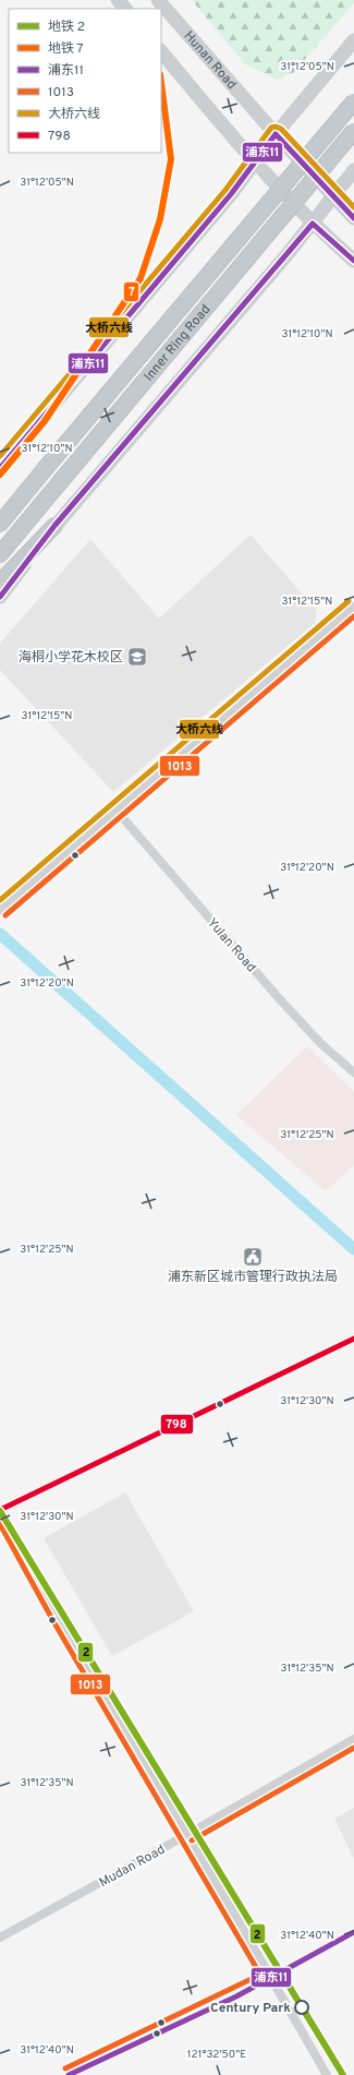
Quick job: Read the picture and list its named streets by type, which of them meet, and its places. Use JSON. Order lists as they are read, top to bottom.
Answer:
{
  "streets": {
    "highway": ["Inner Ring Road"],
    "main road": ["Hunan Road"],
    "street": ["Yulan Road", "Mudan Road"]
  },
  "places": {
    "school or university": ["海桐小学花木校区"],
    "public building": ["浦东新区城市管理行政执法局"],
    "other": ["Century Park"]
  },
  "lines": [
    "metro line 7",
    "transit line 大桥六线",
    "transit line 浦东11",
    "transit line 1013",
    "transit line 798",
    "metro line 2"
  ],
  "legend": [
    "地铁 2",
    "地铁 7",
    "浦东11",
    "1013",
    "大桥六线",
    "798"
  ],
  "coordinates": [
    "31°12'05\"N",
    "31°12'10\"N",
    "31°12'15\"N",
    "31°12'20\"N",
    "31°12'25\"N",
    "31°12'30\"N",
    "31°12'35\"N",
    "31°12'40\"N",
    "121°32'50\"E"
  ]
}
